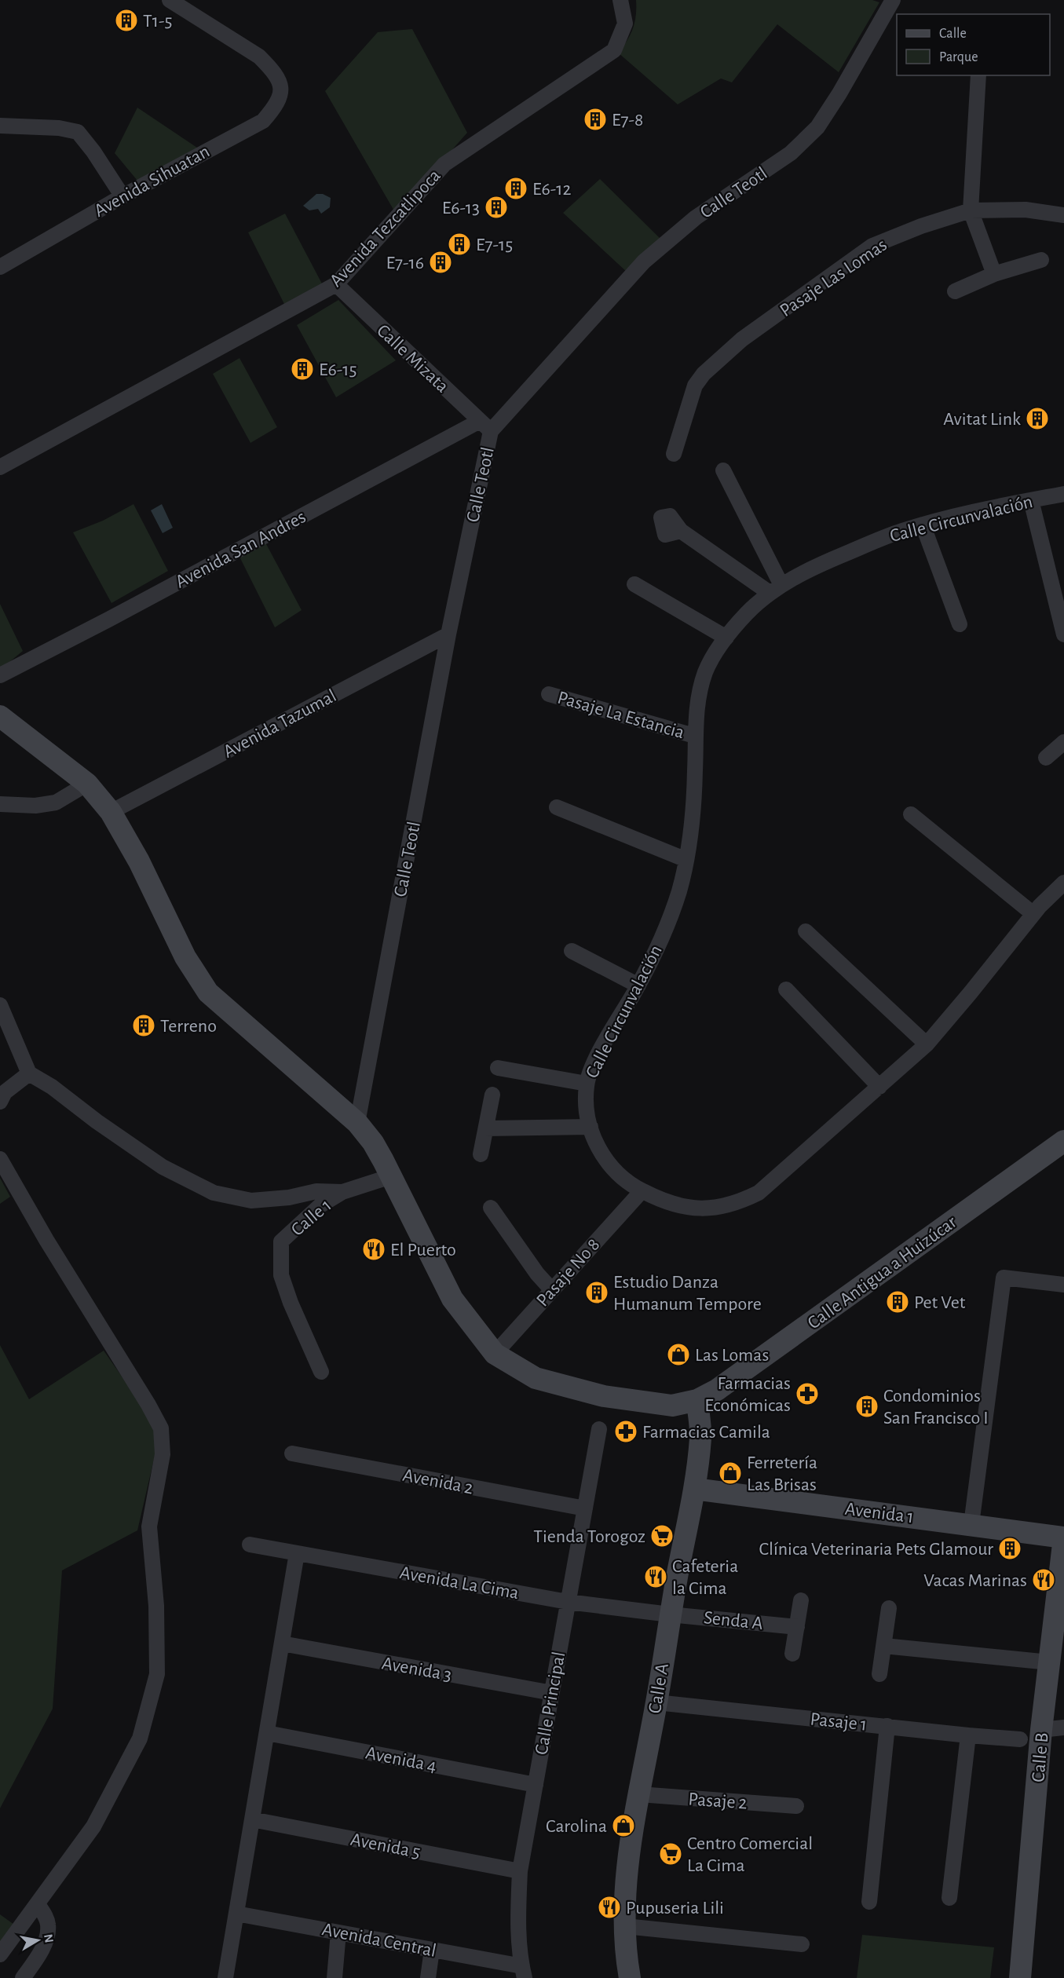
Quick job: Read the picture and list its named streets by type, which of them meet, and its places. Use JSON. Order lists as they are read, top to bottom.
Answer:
{
  "streets": {
    "main road": [
      "Calle Antigua a Huizúcar",
      "Avenida 1",
      "Calle A",
      "Calle B"
    ],
    "street": [
      "Avenida Sihuatan",
      "Calle Teotl",
      "Avenida Tezcatlipoca",
      "Pasaje Las Lomas",
      "Calle Mizata",
      "Calle Circunvalación",
      "Avenida San Andres",
      "Pasaje La Estancia",
      "Avenida Tazumal",
      "Calle 1",
      "Pasaje No 8",
      "Avenida 2",
      "Avenida La Cima",
      "Senda A",
      "Avenida 3",
      "Calle Principal",
      "Pasaje 1",
      "Avenida 4",
      "Pasaje 2",
      "Avenida 5",
      "Avenida Central"
    ]
  },
  "crossings": [
    ["Calle Teotl", "Calle Mizata"],
    ["Calle Teotl", "Avenida San Andres"],
    ["Calle Teotl", "Avenida Tazumal"],
    ["Avenida Tezcatlipoca", "Calle Mizata"],
    ["Calle Mizata", "Avenida San Andres"],
    ["Calle Circunvalación", "Pasaje La Estancia"],
    ["Calle Circunvalación", "Pasaje No 8"],
    ["Pasaje No 8", "Calle Antigua a Huizúcar"],
    ["Calle Antigua a Huizúcar", "Calle A"],
    ["Avenida 2", "Calle Principal"],
    ["Avenida 1", "Calle A"],
    ["Avenida 1", "Calle B"],
    ["Avenida La Cima", "Senda A"],
    ["Avenida La Cima", "Calle A"],
    ["Avenida La Cima", "Calle Principal"],
    ["Senda A", "Calle A"],
    ["Avenida 3", "Calle Principal"],
    ["Calle A", "Pasaje 1"],
    ["Calle A", "Pasaje 2"],
    ["Calle Principal", "Avenida 4"],
    ["Calle Principal", "Avenida 5"],
    ["Calle Principal", "Avenida Central"]
  ],
  "places": {
    "building": [
      "T1-5",
      "E7-8",
      "E6-12",
      "E6-13",
      "E7-15",
      "E7-16",
      "E6-15",
      "Avitat Link",
      "Terreno",
      "Estudio Danza Humanum Tempore",
      "Pet Vet",
      "Condominios San Francisco I",
      "Clínica Veterinaria Pets Glamour"
    ],
    "restaurant": [
      "El Puerto",
      "Cafeteria la Cima",
      "Vacas Marinas",
      "Pupuseria Lili"
    ],
    "shop": ["Las Lomas", "Ferretería Las Brisas", "Carolina"],
    "pharmacy": ["Farmacias Económicas", "Farmacias Camila"],
    "supermarket": ["Tienda Torogoz", "Centro Comercial La Cima"]
  },
  "legend": ["Calle", "Parque"],
  "north": "right"
}
